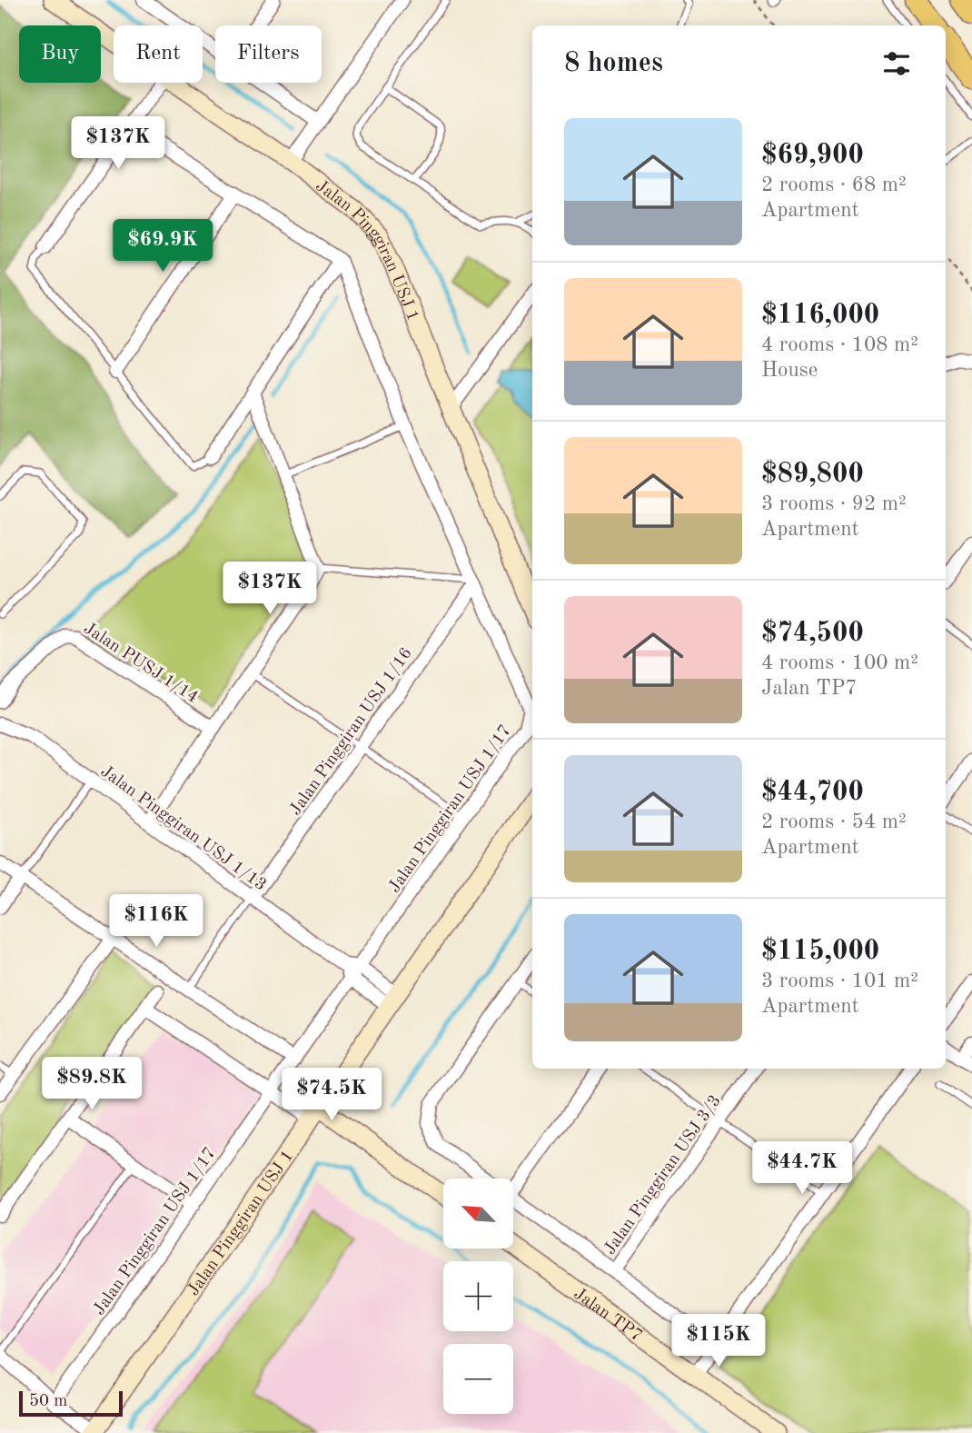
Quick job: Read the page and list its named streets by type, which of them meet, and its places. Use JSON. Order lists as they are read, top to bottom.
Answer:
{
  "streets": {
    "street": [
      "Jalan Pinggiran USJ 1",
      "Jalan PUSJ 1/14",
      "Jalan Pinggiran USJ 1/16",
      "Jalan Pinggiran USJ 1/17",
      "Jalan Pinggiran USJ 1/13",
      "Jalan Pinggiran USJ 3/3",
      "Jalan TP7"
    ]
  },
  "crossings": [
    ["Jalan Pinggiran USJ 1", "Jalan Pinggiran USJ 1/13"],
    ["Jalan Pinggiran USJ 1/16", "Jalan Pinggiran USJ 1/17"],
    ["Jalan Pinggiran USJ 1/16", "Jalan Pinggiran USJ 1/13"],
    ["Jalan Pinggiran USJ 1/17", "Jalan Pinggiran USJ 1/13"]
  ],
  "scale_bar": "50 m",
  "north": "top left",
  "page": {
    "chip": ["Buy", "Rent", "Filters"],
    "heading": "8 homes",
    "list": [
      {
        "name": "$69,900",
        "note": "2 rooms · 68 m² · Apartment"
      },
      {
        "name": "$116,000",
        "note": "4 rooms · 108 m² · House"
      },
      {
        "name": "$89,800",
        "note": "3 rooms · 92 m² · Apartment"
      },
      {
        "name": "$74,500",
        "note": "4 rooms · 100 m² · Jalan TP7"
      },
      {
        "name": "$44,700",
        "note": "2 rooms · 54 m² · Apartment"
      },
      {
        "name": "$115,000",
        "note": "3 rooms · 101 m² · Apartment"
      }
    ],
    "price": [
      "$137K",
      "$69.9K",
      "$137K",
      "$116K",
      "$89.8K",
      "$74.5K",
      "$44.7K",
      "$115K"
    ],
    "map_buttons": ["+", "−"],
    "scale": "50 m"
  }
}
